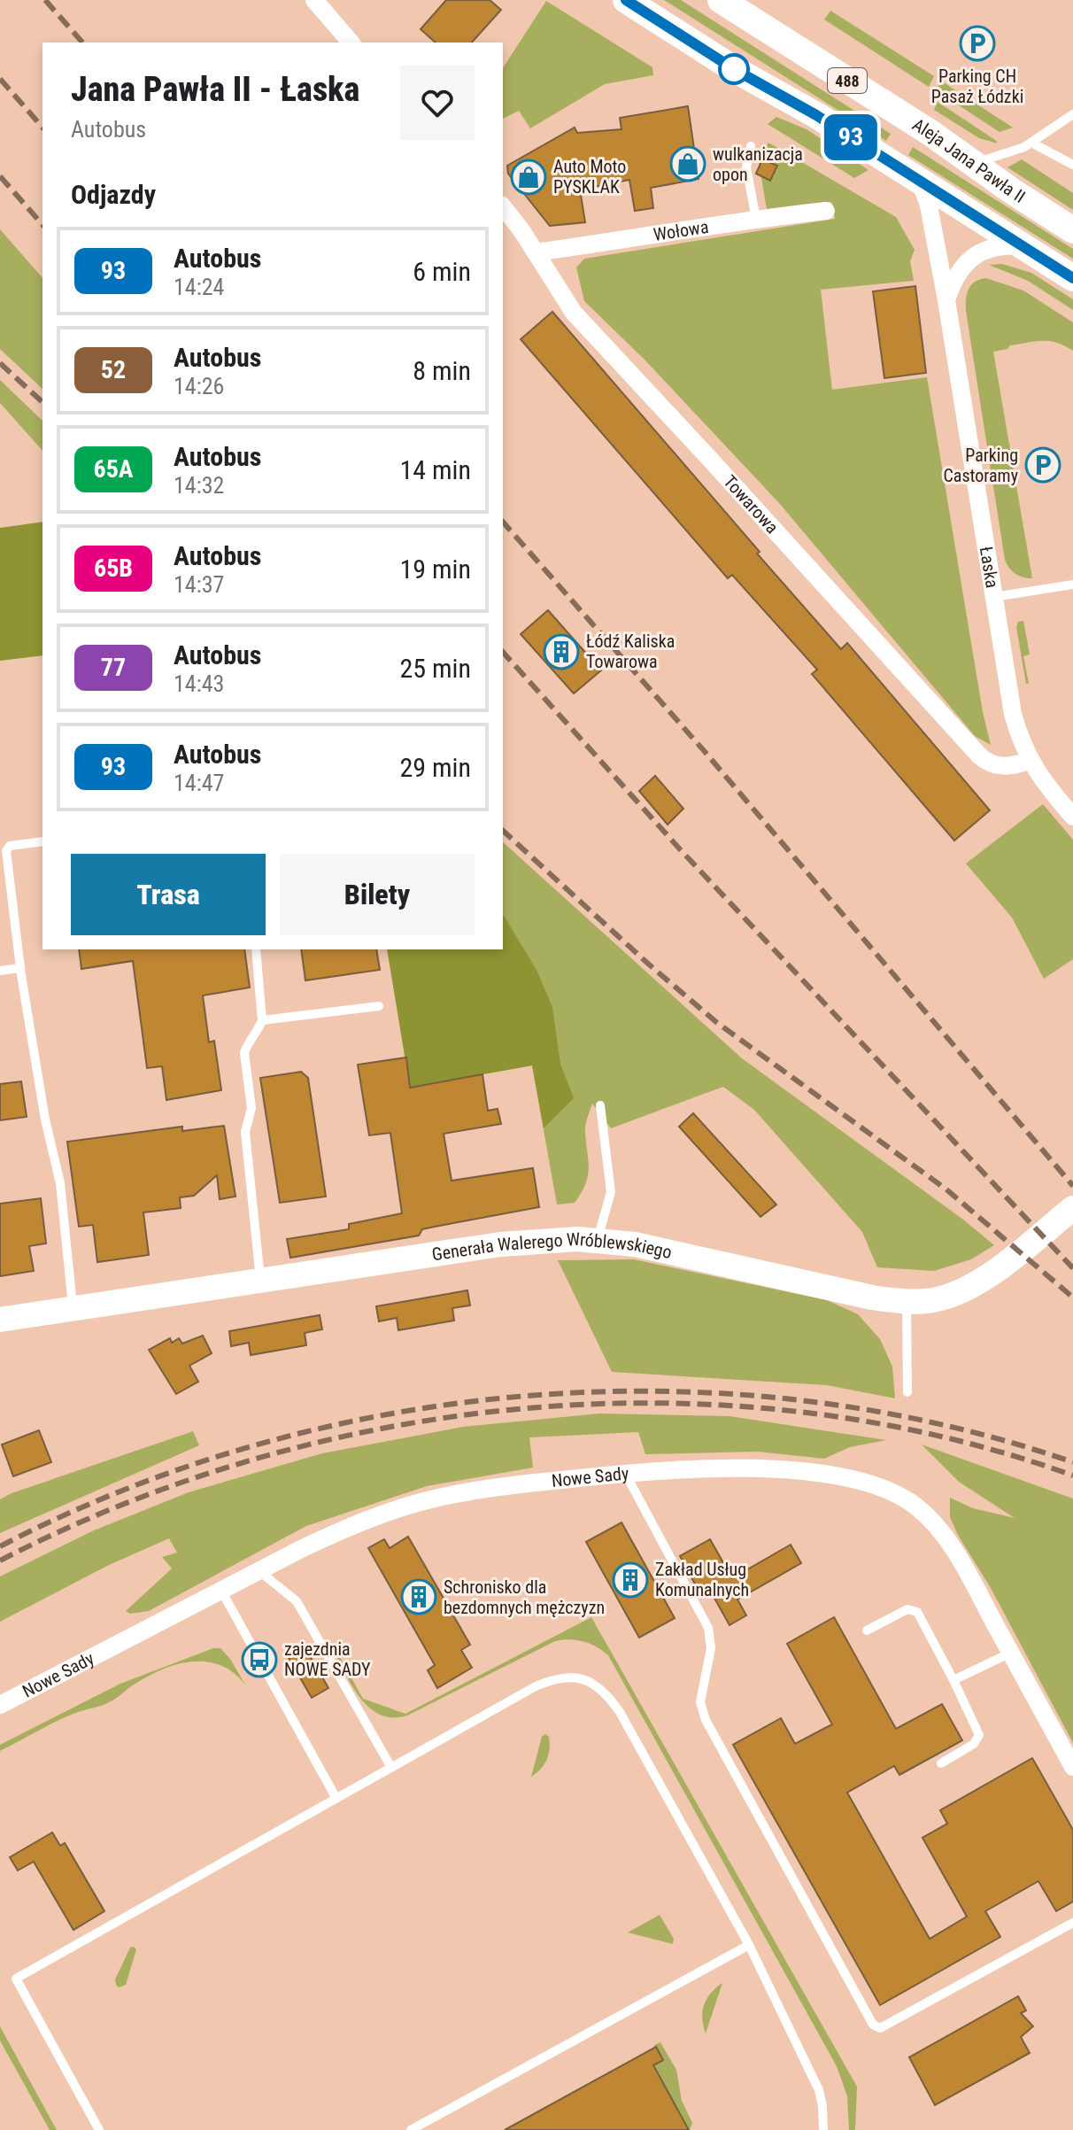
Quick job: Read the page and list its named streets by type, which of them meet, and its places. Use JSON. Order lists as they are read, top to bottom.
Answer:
{
  "streets": {
    "main road": ["488", "Aleja Jana Pawła II"],
    "street": [
      "Wołowa",
      "Towarowa",
      "Łaska",
      "Generała Walerego Wróblewskiego",
      "Nowe Sady"
    ]
  },
  "crossings": [
    ["488", "Łaska"],
    ["Wołowa", "Towarowa"],
    ["Towarowa", "Łaska"]
  ],
  "places": {
    "parking": ["Parking CH Pasaż Łódzki", "Parking Castoramy"],
    "shop": ["wulkanizacja opon", "Auto Moto PYSKLAK"],
    "building": ["Łódź Kaliska Towarowa", "Zakład Usług Komunalnych", "Schronisko dla bezdomnych mężczyzn"],
    "bus stop": ["zajezdnia NOWE SADY"]
  },
  "lines": ["bus line 93"],
  "page": {
    "on_map": "93",
    "heading": [
      ["Jana Pawła II - Łaska", "Autobus"],
      "Odjazdy"
    ],
    "list": [
      {
        "mark": "93",
        "name": "Autobus",
        "note": "14:24",
        "value": "6 min"
      },
      {
        "mark": "52",
        "name": "Autobus",
        "note": "14:26",
        "value": "8 min"
      },
      {
        "mark": "65A",
        "name": "Autobus",
        "note": "14:32",
        "value": "14 min"
      },
      {
        "mark": "65B",
        "name": "Autobus",
        "note": "14:37",
        "value": "19 min"
      },
      {
        "mark": "77",
        "name": "Autobus",
        "note": "14:43",
        "value": "25 min"
      },
      {
        "mark": "93",
        "name": "Autobus",
        "note": "14:47",
        "value": "29 min"
      }
    ],
    "buttons": ["Trasa", "Bilety"]
  }
}
